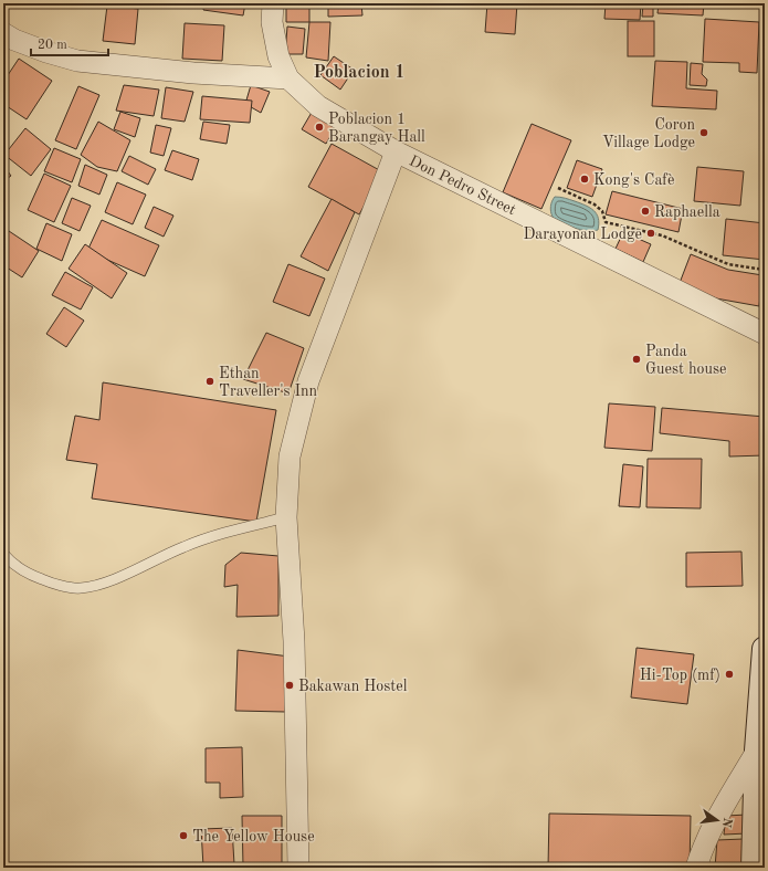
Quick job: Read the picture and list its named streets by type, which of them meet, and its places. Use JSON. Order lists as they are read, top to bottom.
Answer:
{
  "streets": {
    "street": ["Don Pedro Street"]
  },
  "districts": ["Poblacion 1"],
  "places": [
    "Poblacion 1 Barangay Hall",
    "Coron Village Lodge",
    "Kong's Cafè",
    "Raphaella",
    "Darayonan Lodge",
    "Panda Guest house",
    "Ethan Traveller's Inn",
    "Hi-Top (mf)",
    "Bakawan Hostel",
    "The Yellow House"
  ],
  "scale_bar": "20 m",
  "north": "right"
}
